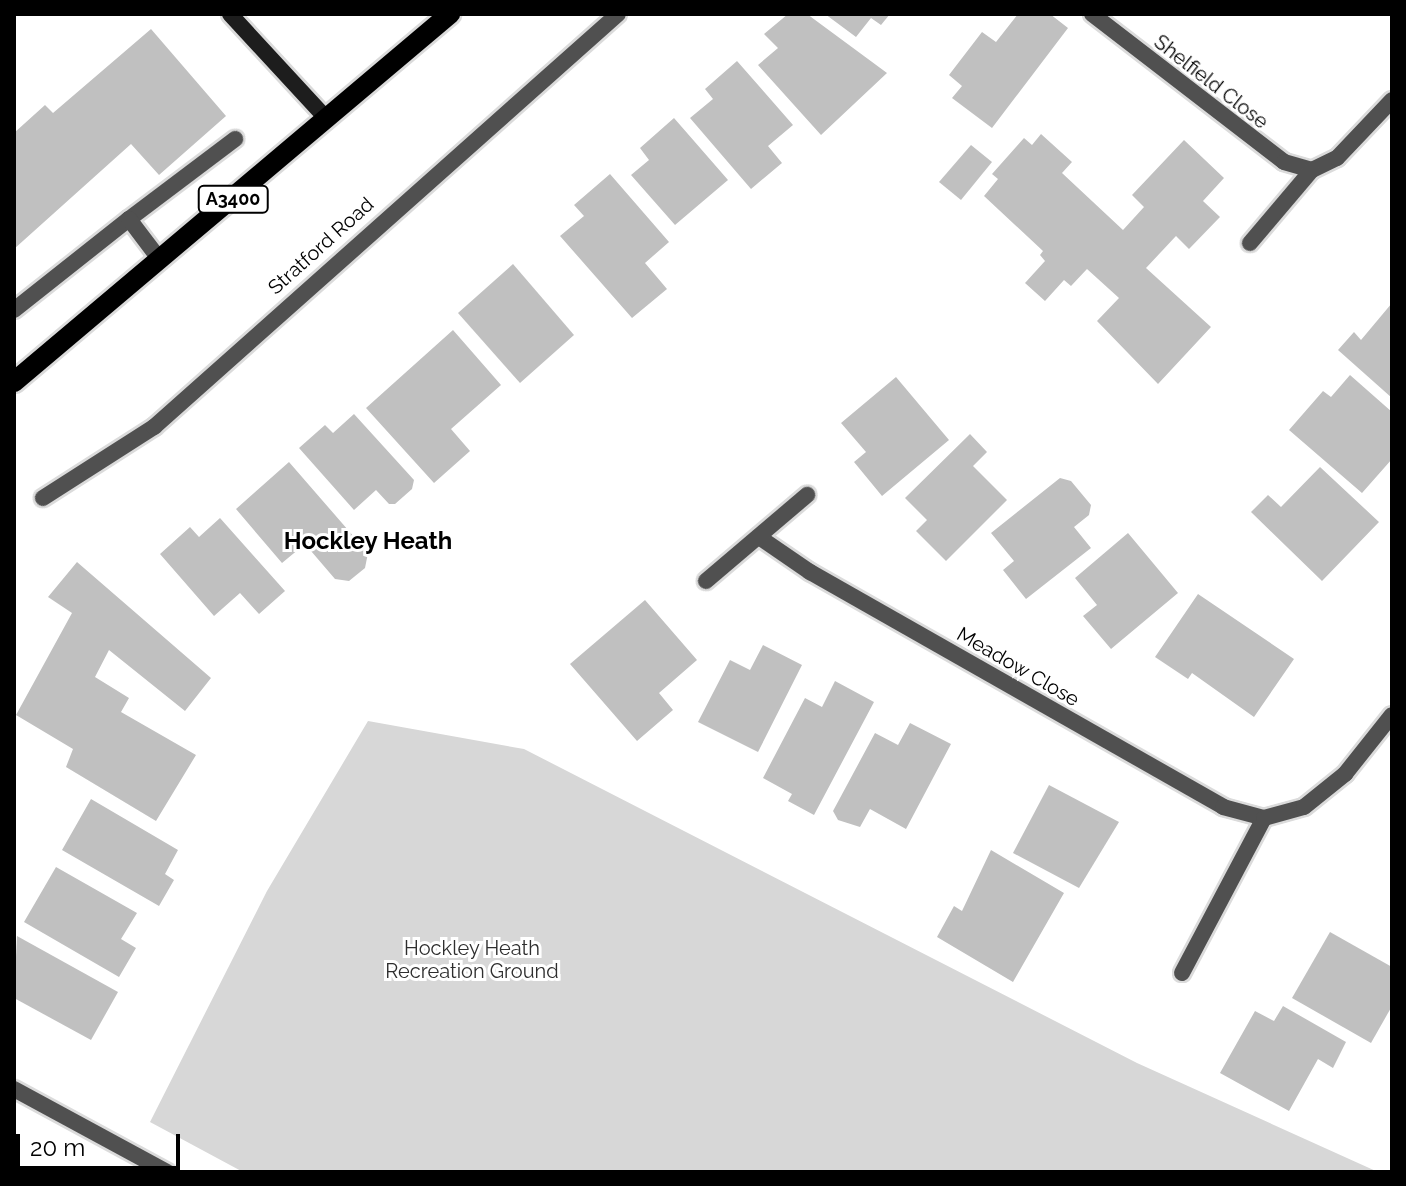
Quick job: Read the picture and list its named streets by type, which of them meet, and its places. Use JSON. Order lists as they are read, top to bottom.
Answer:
{
  "streets": {
    "main road": ["A3400"],
    "street": ["Shelfield Close", "Stratford Road", "Meadow Close"]
  },
  "districts": ["Hockley Heath"],
  "parks": ["Hockley Heath Recreation Ground"],
  "scale_bar": "20 m"
}
